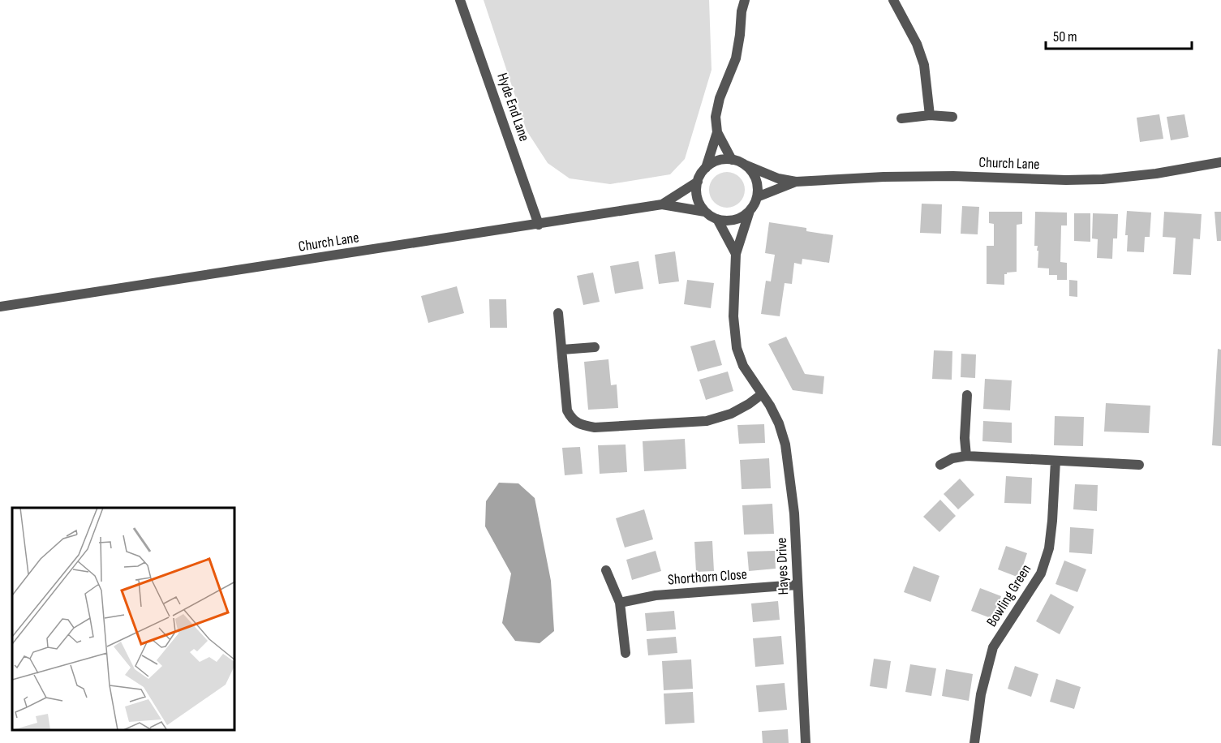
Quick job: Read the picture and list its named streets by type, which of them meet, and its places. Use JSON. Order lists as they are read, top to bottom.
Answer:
{
  "streets": {
    "street": [
      "Hyde End Lane",
      "Church Lane",
      "Hayes Drive",
      "Shorthorn Close",
      "Bowling Green"
    ]
  },
  "crossings": [
    ["Hyde End Lane", "Church Lane"],
    ["Church Lane", "Hayes Drive"],
    ["Hayes Drive", "Shorthorn Close"]
  ],
  "scale_bar": "50 m"
}
